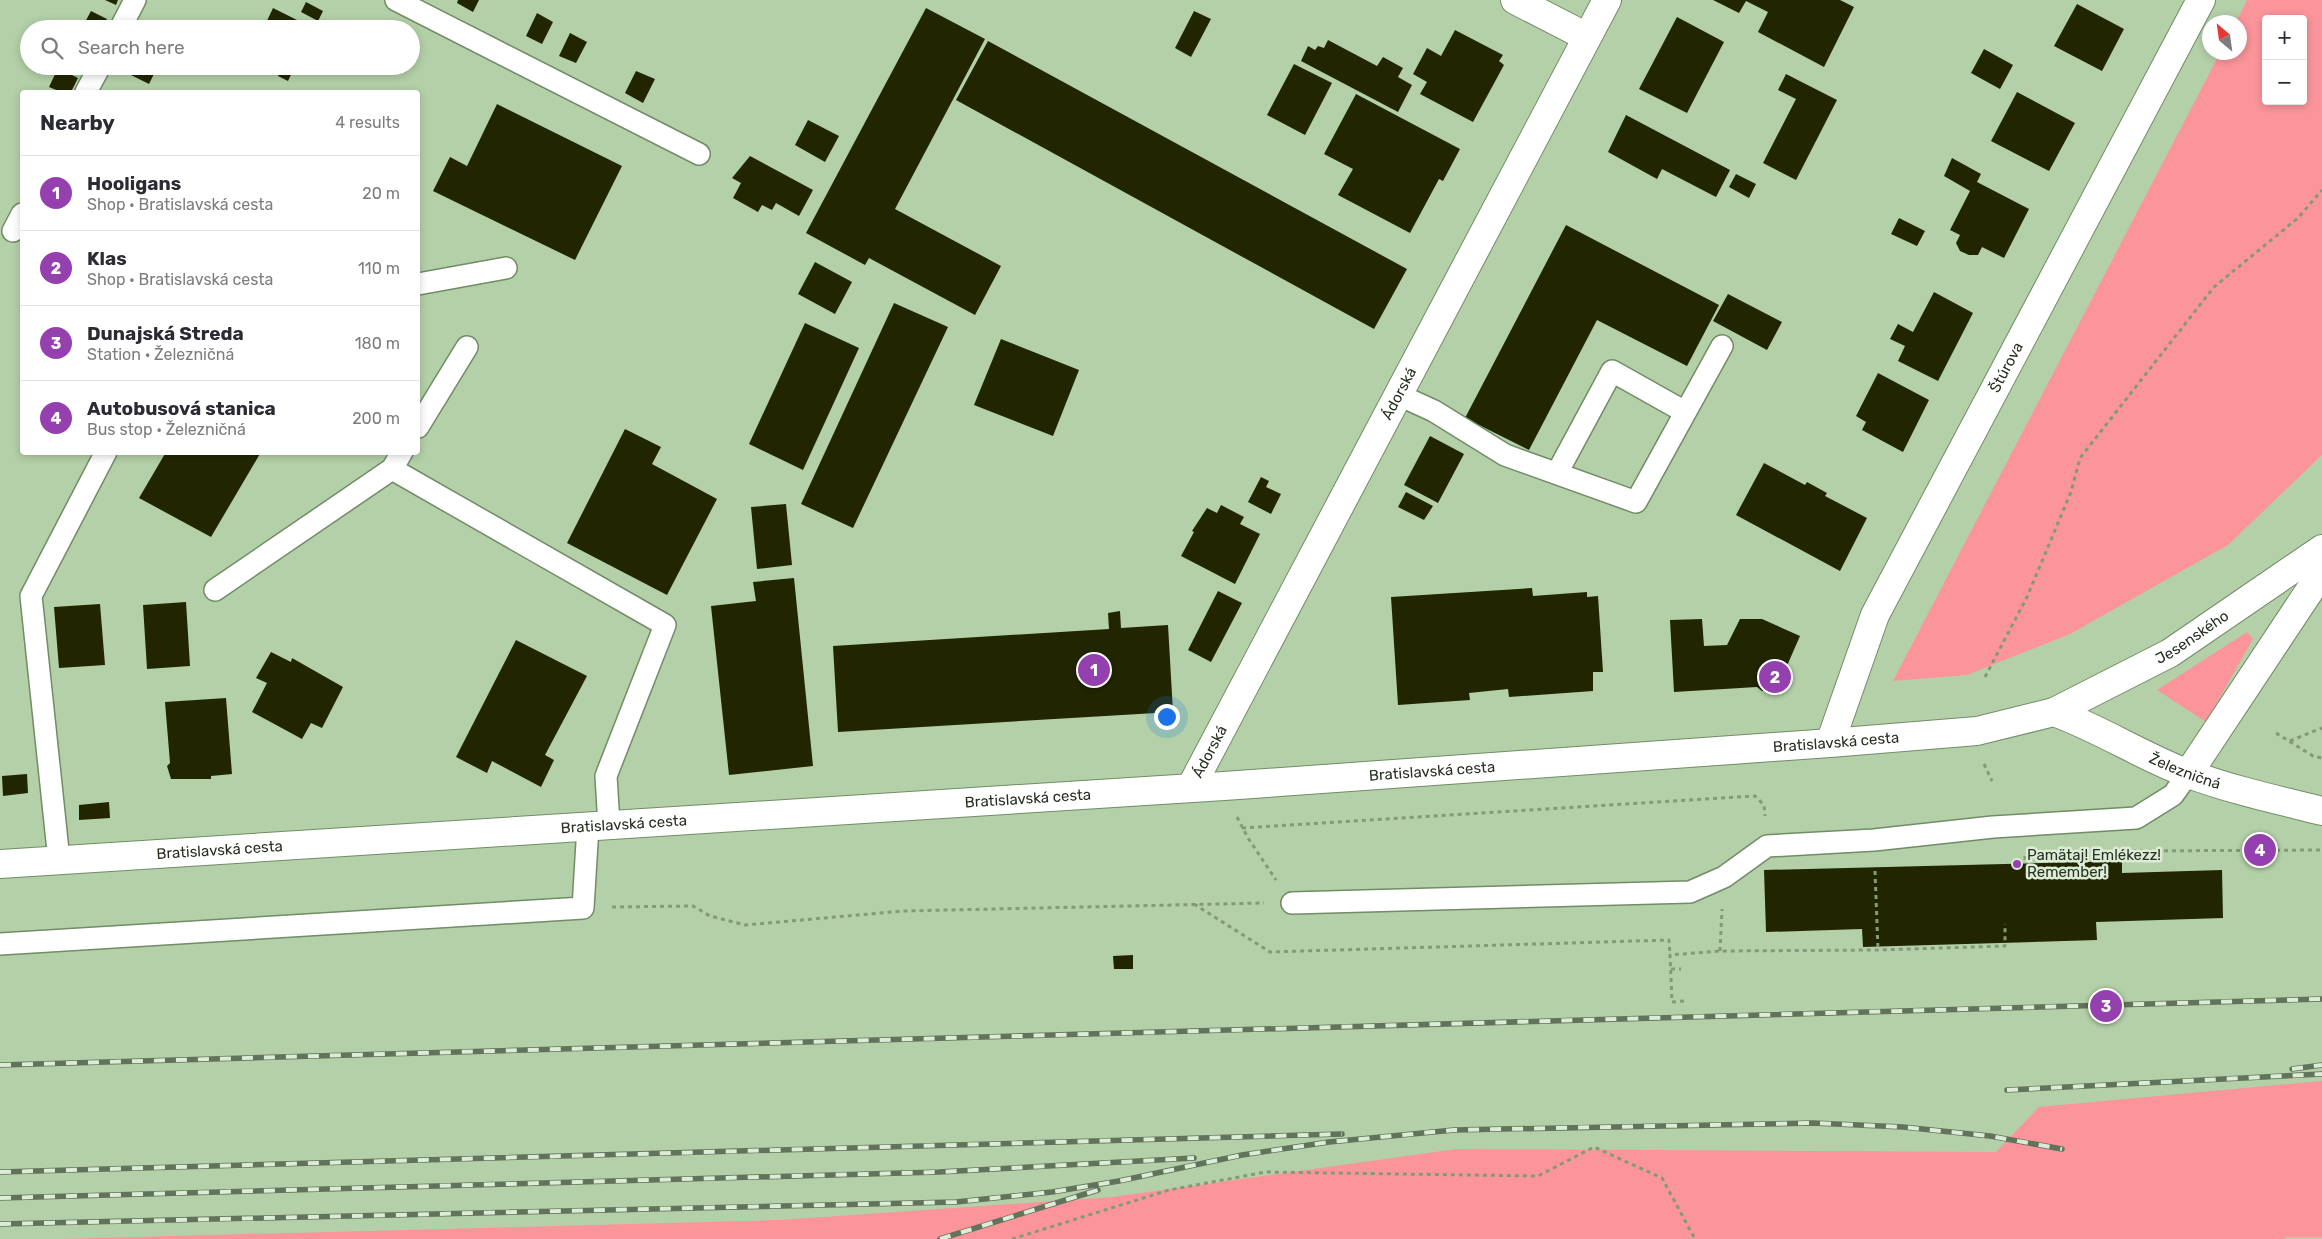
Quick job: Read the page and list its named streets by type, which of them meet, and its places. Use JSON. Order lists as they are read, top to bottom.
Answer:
{
  "streets": {
    "street": [
      "Štúrova",
      "Ádorská",
      "Jesenského",
      "Bratislavská cesta",
      "Železničná"
    ]
  },
  "crossings": [
    ["Štúrova", "Bratislavská cesta"],
    ["Ádorská", "Bratislavská cesta"],
    ["Jesenského", "Bratislavská cesta"],
    ["Jesenského", "Železničná"],
    ["Bratislavská cesta", "Železničná"]
  ],
  "places": ["Pamätaj! Emlékezz! Remember!"],
  "north": "top left",
  "page": {
    "map_buttons": ["+", "−"],
    "search": "Search here",
    "heading": ["Nearby", "4 results"],
    "list": [
      {
        "mark": "1",
        "name": "Hooligans",
        "note": "Shop · Bratislavská cesta",
        "value": "20 m"
      },
      {
        "mark": "2",
        "name": "Klas",
        "note": "Shop · Bratislavská cesta",
        "value": "110 m"
      },
      {
        "mark": "3",
        "name": "Dunajská Streda",
        "note": "Station · Železničná",
        "value": "180 m"
      },
      {
        "mark": "4",
        "name": "Autobusová stanica",
        "note": "Bus stop · Železničná",
        "value": "200 m"
      }
    ],
    "pins": [
      "1",
      "2",
      "4",
      "3"
    ]
  }
}
